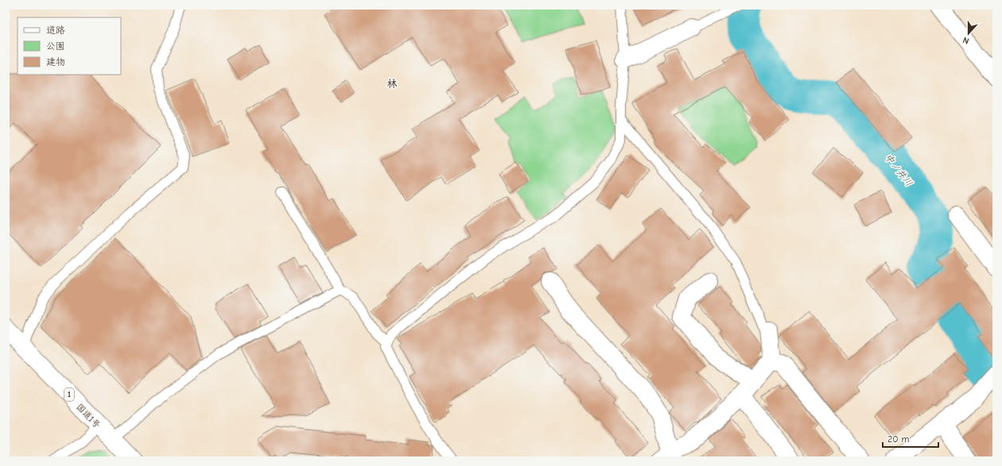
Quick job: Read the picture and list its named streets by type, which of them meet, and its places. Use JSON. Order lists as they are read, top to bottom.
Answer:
{
  "streets": {
    "main road": ["1", "国道1号"]
  },
  "districts": ["林"],
  "water": ["中ノ井川"],
  "legend": ["道路", "公園", "建物"],
  "scale_bar": "20 m",
  "north": "bottom"
}
